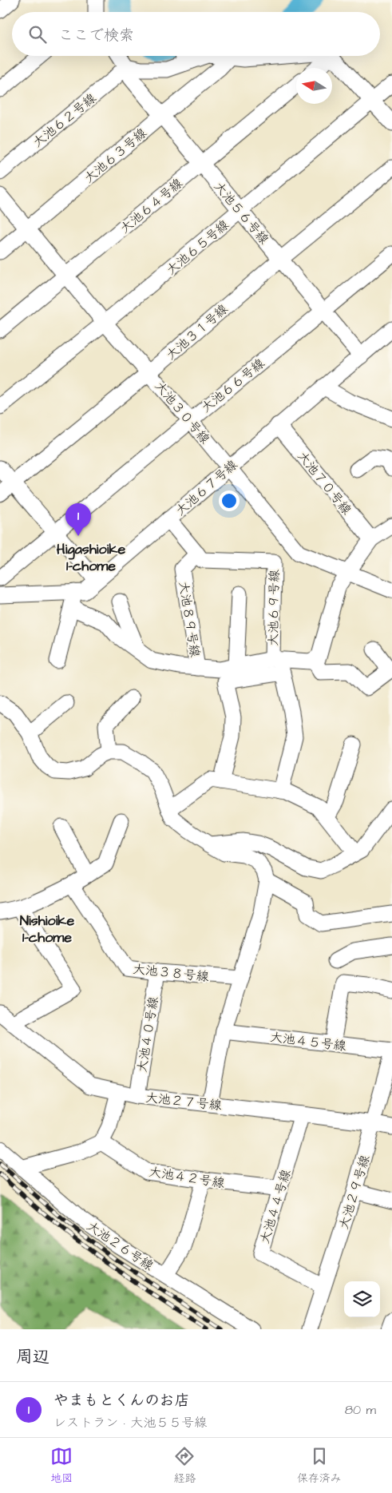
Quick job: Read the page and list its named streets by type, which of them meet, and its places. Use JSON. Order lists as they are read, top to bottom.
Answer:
{
  "streets": {
    "street": [
      "大池６２号線",
      "大池６３号線",
      "大池６４号線",
      "大池５６号線",
      "大池６５号線",
      "大池３１号線",
      "大池６６号線",
      "大池３０号線",
      "大池７０号線",
      "大池６７号線",
      "大池６９号線",
      "大池８９号線",
      "大池３８号線",
      "大池４０号線",
      "大池４５号線",
      "大池２７号線",
      "大池４２号線",
      "大池２９号線",
      "大池４４号線",
      "大池２６号線"
    ]
  },
  "crossings": [
    ["大池６２号線", "大池５６号線"],
    ["大池６３号線", "大池５６号線"],
    ["大池６３号線", "大池３０号線"],
    ["大池６４号線", "大池５６号線"],
    ["大池６４号線", "大池３０号線"],
    ["大池５６号線", "大池６５号線"],
    ["大池５６号線", "大池３１号線"],
    ["大池５６号線", "大池６６号線"],
    ["大池５６号線", "大池６７号線"],
    ["大池６５号線", "大池３０号線"],
    ["大池３１号線", "大池３０号線"],
    ["大池６６号線", "大池３０号線"],
    ["大池３０号線", "大池６７号線"],
    ["大池３０号線", "大池６９号線"],
    ["大池７０号線", "大池６７号線"],
    ["大池６７号線", "大池６９号線"],
    ["大池６９号線", "大池８９号線"],
    ["大池３８号線", "大池４０号線"],
    ["大池４０号線", "大池２７号線"],
    ["大池４５号線", "大池２９号線"],
    ["大池２７号線", "大池２９号線"],
    ["大池２７号線", "大池４４号線"],
    ["大池４２号線", "大池４４号線"],
    ["大池２９号線", "大池４４号線"]
  ],
  "districts": ["Higashioike 1-chome", "Nishioike 1-chome"],
  "north": "left",
  "page": {
    "search": "ここで検索",
    "pins": "1",
    "heading": "周辺",
    "list": [
      {
        "mark": "1",
        "name": "やまもとくんのお店",
        "note": "レストラン · 大池５５号線",
        "value": "80 m"
      }
    ],
    "nav": ["地図", "経路", "保存済み"]
  }
}
